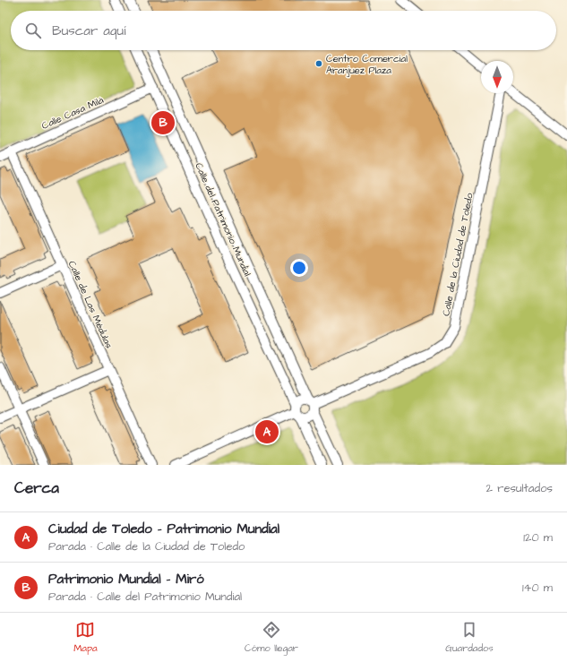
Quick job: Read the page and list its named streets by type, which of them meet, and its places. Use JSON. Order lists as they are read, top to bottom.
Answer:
{
  "streets": {
    "street": [
      "Calle Casa Milá",
      "Calle del Patrimonio Mundial",
      "Calle de la Ciudad de Toledo",
      "Calle de Las Médulas"
    ]
  },
  "crossings": [
    ["Calle Casa Milá", "Calle del Patrimonio Mundial"],
    ["Calle Casa Milá", "Calle de Las Médulas"],
    ["Calle del Patrimonio Mundial", "Calle de la Ciudad de Toledo"]
  ],
  "places": ["Centro Comercial Aranjuez Plaza"],
  "north": "bottom",
  "page": {
    "search": "Buscar aquí",
    "pins": ["B", "A"],
    "heading": ["Cerca", "2 resultados"],
    "list": [
      {
        "mark": "A",
        "name": "Ciudad de Toledo - Patrimonio Mundial",
        "note": "Parada · Calle de la Ciudad de Toledo",
        "value": "120 m"
      },
      {
        "mark": "B",
        "name": "Patrimonio Mundial - Miró",
        "note": "Parada · Calle del Patrimonio Mundial",
        "value": "140 m"
      }
    ],
    "nav": ["Mapa", "Cómo llegar", "Guardados"]
  }
}
